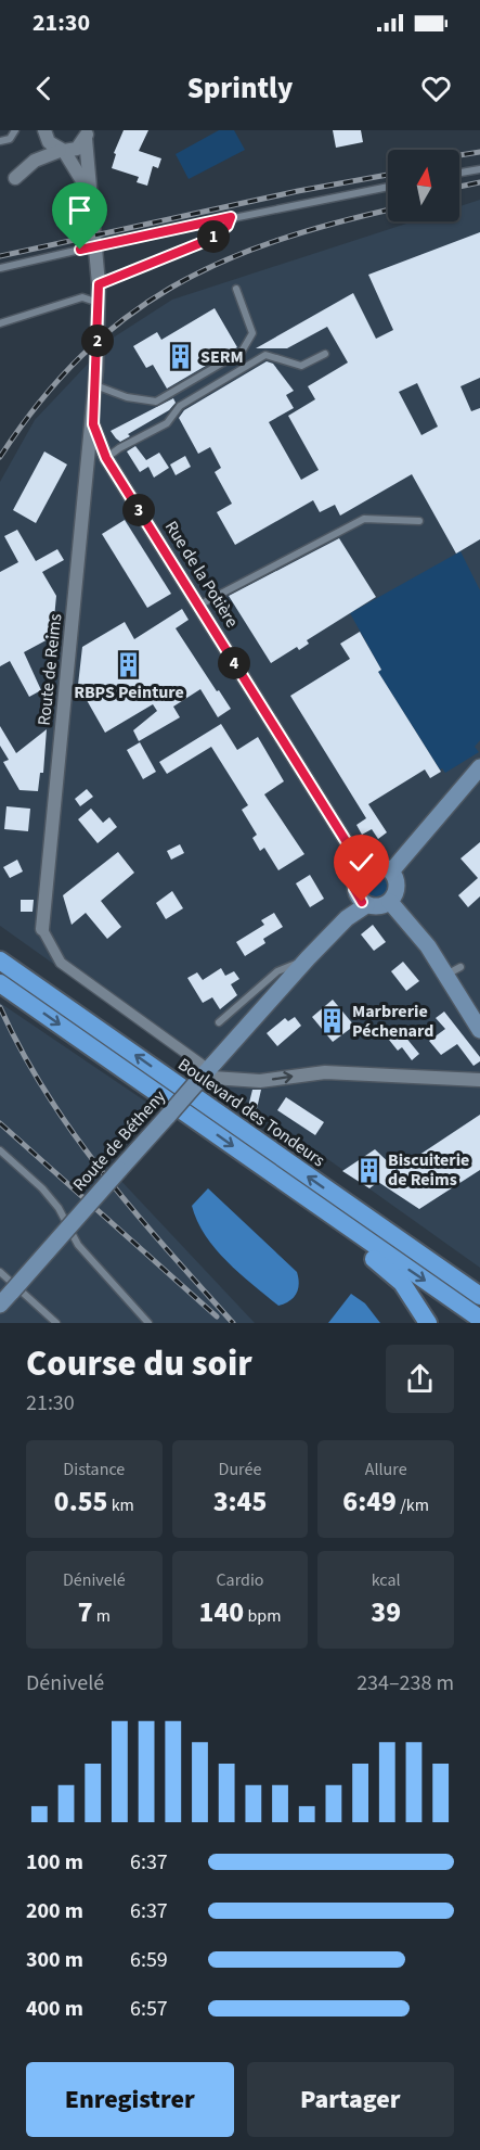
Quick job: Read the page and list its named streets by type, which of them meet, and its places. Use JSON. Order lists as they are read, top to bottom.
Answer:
{
  "streets": {
    "highway": ["Boulevard des Tondeurs"],
    "main road": ["Route de Bétheny"],
    "street": ["Rue de la Potière", "Route de Reims"]
  },
  "crossings": [
    ["Rue de la Potière", "Route de Reims"],
    ["Rue de la Potière", "Route de Bétheny"],
    ["Route de Reims", "Route de Bétheny"]
  ],
  "places": {
    "building": [
      "SERM",
      "RBPS Peinture",
      "Marbrerie Péchenard",
      "Biscuiterie de Reims"
    ]
  },
  "north": "top",
  "page": {
    "status": "21:30",
    "header": "Sprintly",
    "pins": [
      "1",
      "2",
      "3",
      "4"
    ],
    "heading": ["Course du soir", "21:30"],
    "stats": [
      ["Distance", "0.55 km"],
      ["Durée", "3:45"],
      ["Allure", "6:49 /km"],
      ["Dénivelé", "7 m"],
      ["Cardio", "140 bpm"],
      ["kcal", "39"]
    ],
    "chart": ["Dénivelé", "234–238 m"],
    "list": [
      {
        "name": "100 m",
        "note": "6:37"
      },
      {
        "name": "200 m",
        "note": "6:37"
      },
      {
        "name": "300 m",
        "note": "6:59"
      },
      {
        "name": "400 m",
        "note": "6:57"
      }
    ],
    "buttons": ["Enregistrer", "Partager"]
  }
}
